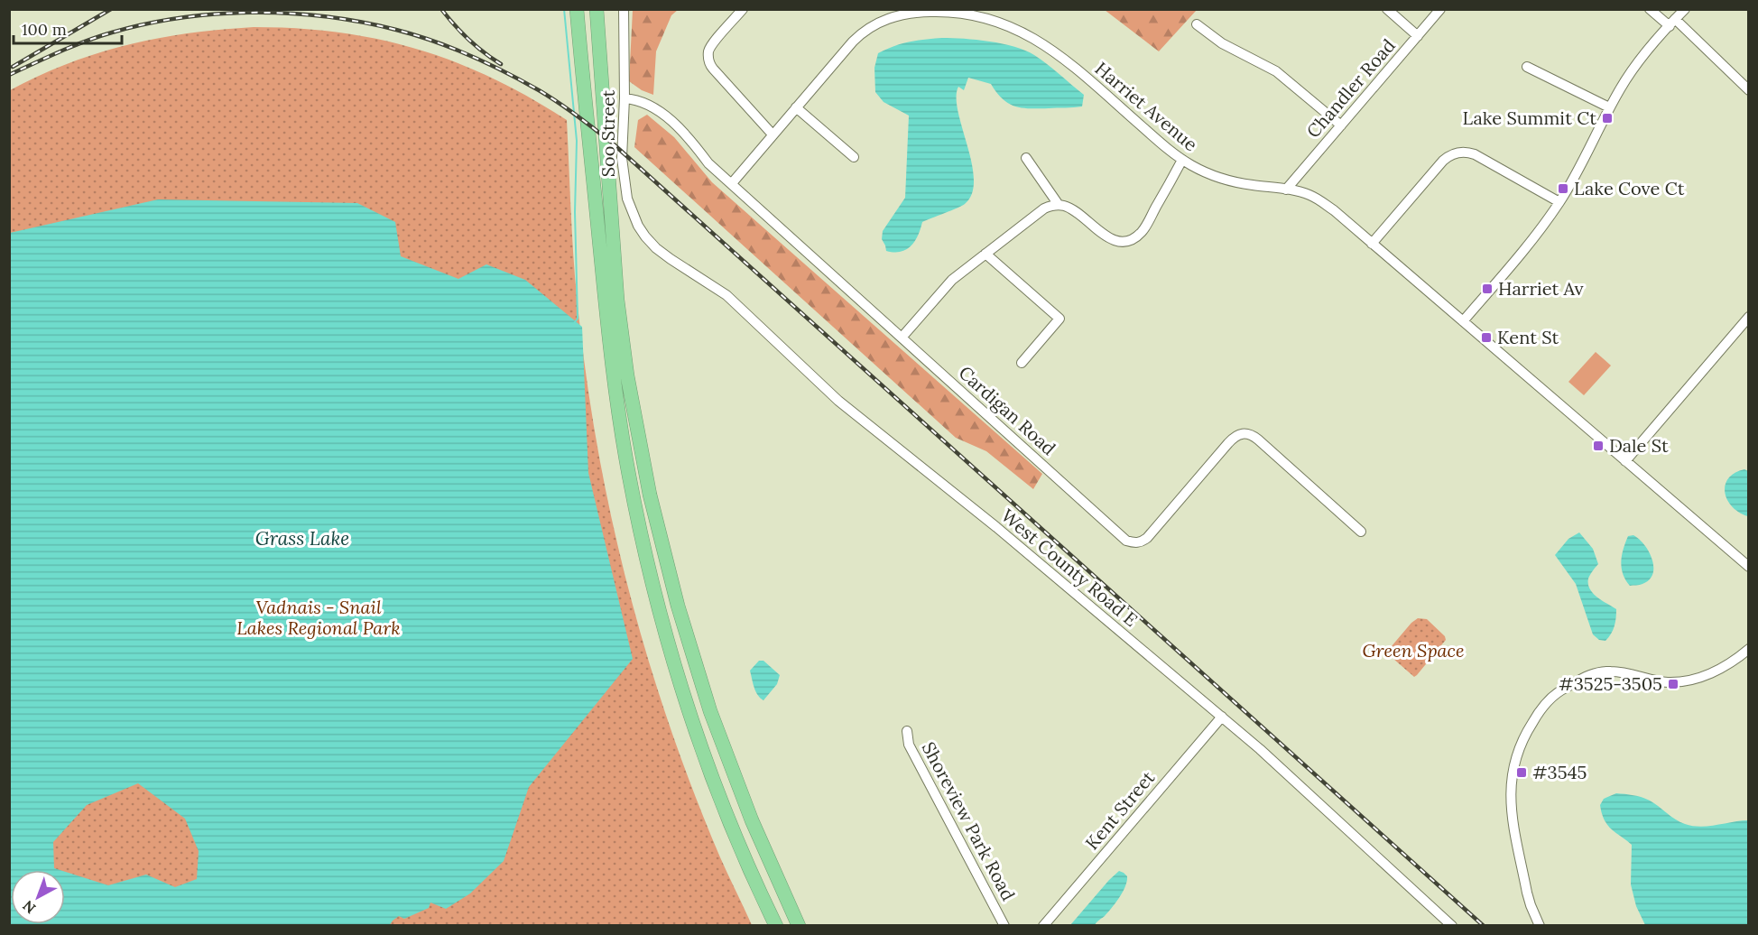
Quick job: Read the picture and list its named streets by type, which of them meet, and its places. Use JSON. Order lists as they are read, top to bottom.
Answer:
{
  "streets": {
    "street": [
      "Chandler Road",
      "Harriet Avenue",
      "Soo Street",
      "Cardigan Road",
      "West County Road E",
      "Kent Street",
      "Shoreview Park Road"
    ]
  },
  "crossings": [
    ["Chandler Road", "Harriet Avenue"],
    ["Harriet Avenue", "Cardigan Road"],
    ["Soo Street", "Cardigan Road"],
    ["Soo Street", "West County Road E"],
    ["West County Road E", "Kent Street"]
  ],
  "water": ["Grass Lake"],
  "parks": ["Vadnais - Snail Lakes Regional Park", "Green Space"],
  "places": {
    "transit": [
      "Lake Summit Ct",
      "Lake Cove Ct",
      "Harriet Av",
      "Kent St",
      "Dale St",
      "#3525-3505",
      "#3545"
    ]
  },
  "scale_bar": "100 m",
  "north": "bottom left"
}
